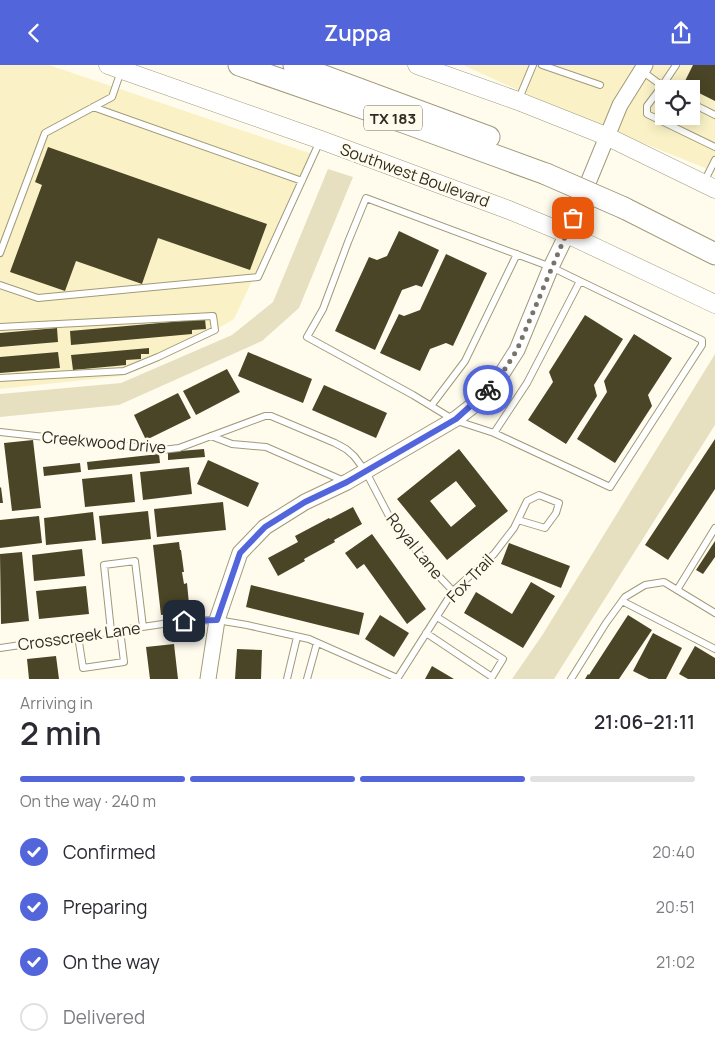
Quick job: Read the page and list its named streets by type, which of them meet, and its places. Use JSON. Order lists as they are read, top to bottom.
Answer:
{
  "streets": {
    "highway": ["TX 183"],
    "main road": ["Southwest Boulevard"],
    "lane": [
      "Creekwood Drive",
      "Royal Lane",
      "Fox Trail",
      "Crosscreek Lane"
    ]
  },
  "crossings": [
    ["Creekwood Drive", "Royal Lane"],
    ["Royal Lane", "Fox Trail"],
    ["Fox Trail", "Crosscreek Lane"]
  ],
  "page": {
    "header": "Zuppa",
    "heading": ["2 min", "Arriving in", "21:06–21:11"],
    "bar": "On the way · 240 m",
    "list": [
      ["Confirmed", "20:40"],
      ["Preparing", "20:51"],
      ["On the way", "21:02"],
      "Delivered"
    ]
  }
}
